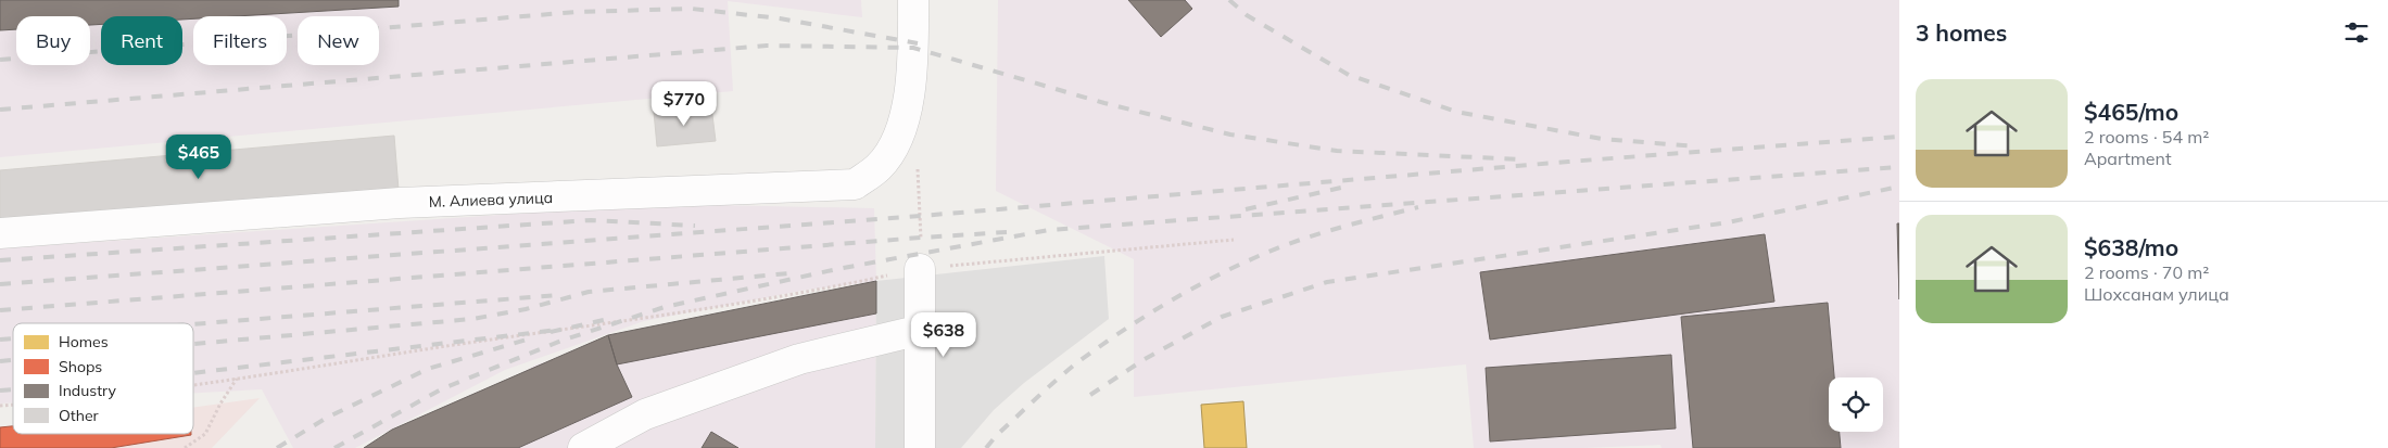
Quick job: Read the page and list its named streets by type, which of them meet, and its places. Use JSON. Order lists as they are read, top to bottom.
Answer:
{
  "streets": {
    "street": ["М. Алиева улица"]
  },
  "legend": [
    "Homes",
    "Shops",
    "Industry",
    "Other"
  ],
  "page": {
    "heading": "3 homes",
    "chip": [
      "Buy",
      "Rent",
      "Filters",
      "New"
    ],
    "list": [
      {
        "name": "$465/mo",
        "note": "2 rooms · 54 m² · Apartment"
      },
      {
        "name": "$638/mo",
        "note": "2 rooms · 70 m² · Шохсанам улица"
      }
    ],
    "price": ["$770", "$465", "$638"]
  }
}
